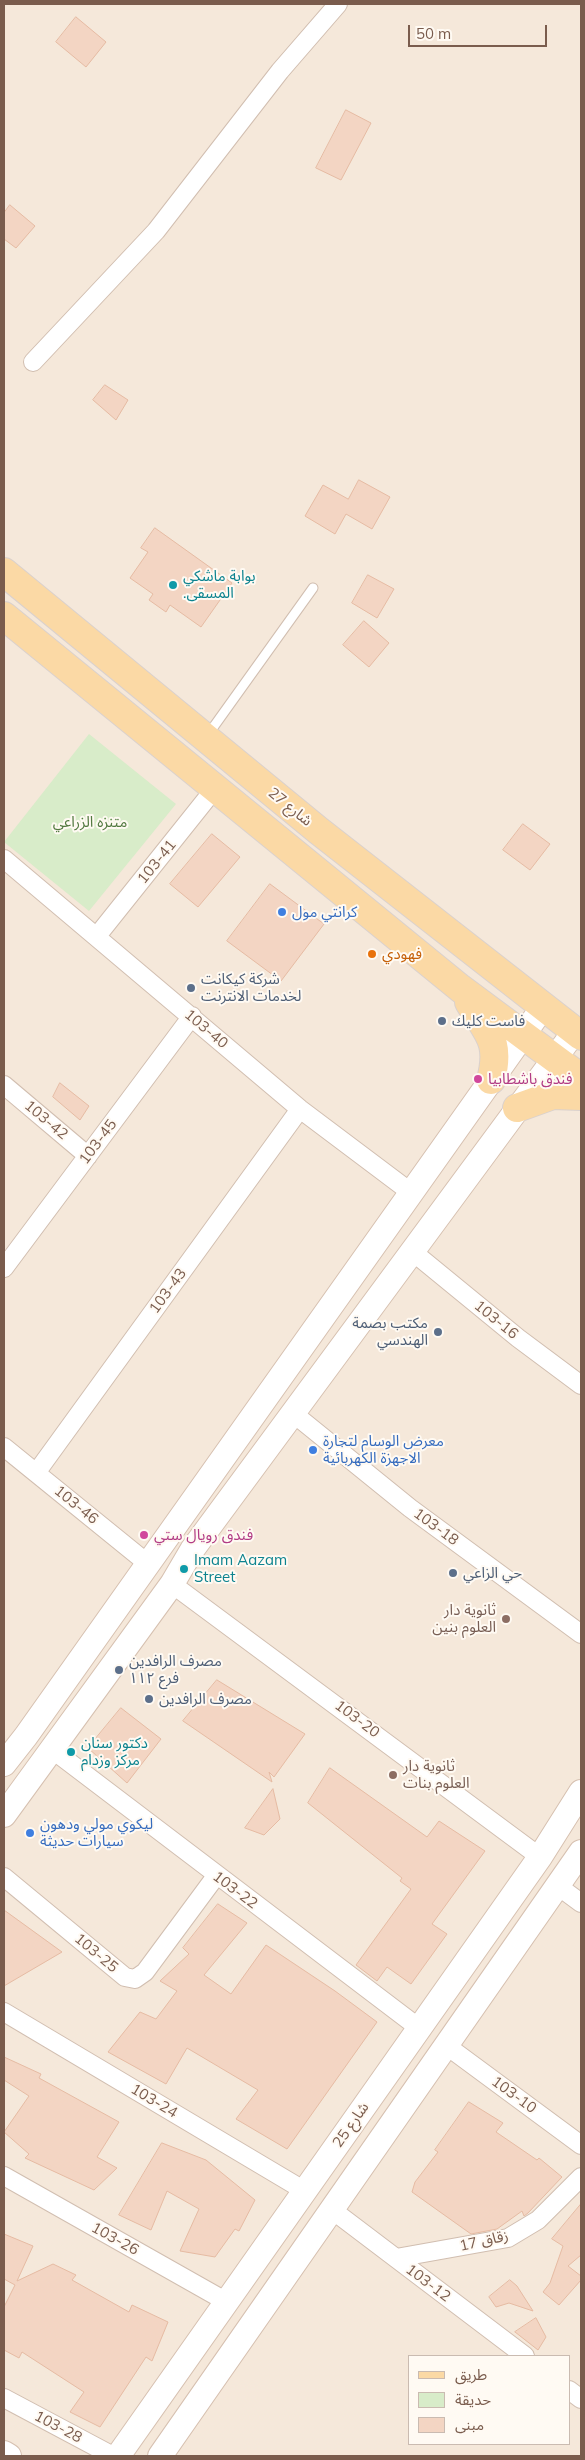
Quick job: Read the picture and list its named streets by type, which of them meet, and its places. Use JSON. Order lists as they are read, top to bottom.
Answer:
{
  "streets": {
    "main road": ["شارع 27", "شارع 25"],
    "street": [
      "103-41",
      "103-40",
      "103-42",
      "103-45",
      "103-43",
      "103-16",
      "103-46",
      "103-18",
      "103-20",
      "103-22",
      "103-25",
      "103-10",
      "103-24",
      "103-26",
      "زقاق 17",
      "103-12",
      "103-28"
    ]
  },
  "crossings": [
    ["103-41", "103-40"],
    ["103-40", "103-45"],
    ["103-40", "103-43"],
    ["103-42", "103-45"],
    ["103-43", "103-46"],
    ["103-20", "شارع 25"],
    ["103-22", "103-25"],
    ["103-22", "شارع 25"],
    ["103-24", "شارع 25"],
    ["شارع 25", "103-26"],
    ["زقاق 17", "103-12"]
  ],
  "parks": ["متنزه الزراعي"],
  "places": [
    "بوابة ماشكي .المسقى",
    "كرانتي مول",
    "فهودي",
    "شركة كيكانت لخدمات الانترنت",
    "فاست كليك",
    "فندق باشطابيا",
    "مكتب بصمة الهندسي",
    "معرض الوسام لتجارة الاجهزة الكهربائية",
    "فندق رويال ستي",
    "Imam Aazam Street",
    "حي الزاعي",
    "ثانوية دار العلوم بنين",
    "مصرف الرافدين فرع ١١٢",
    "مصرف الرافدين",
    "دكتور سنان مركز وزدام",
    "ثانوية دار العلوم بنات",
    "ليكوي مولي ودهون سيارات حديثة"
  ],
  "legend": ["طريق", "حديقة", "مبنى"],
  "scale_bar": "50 m"
}
